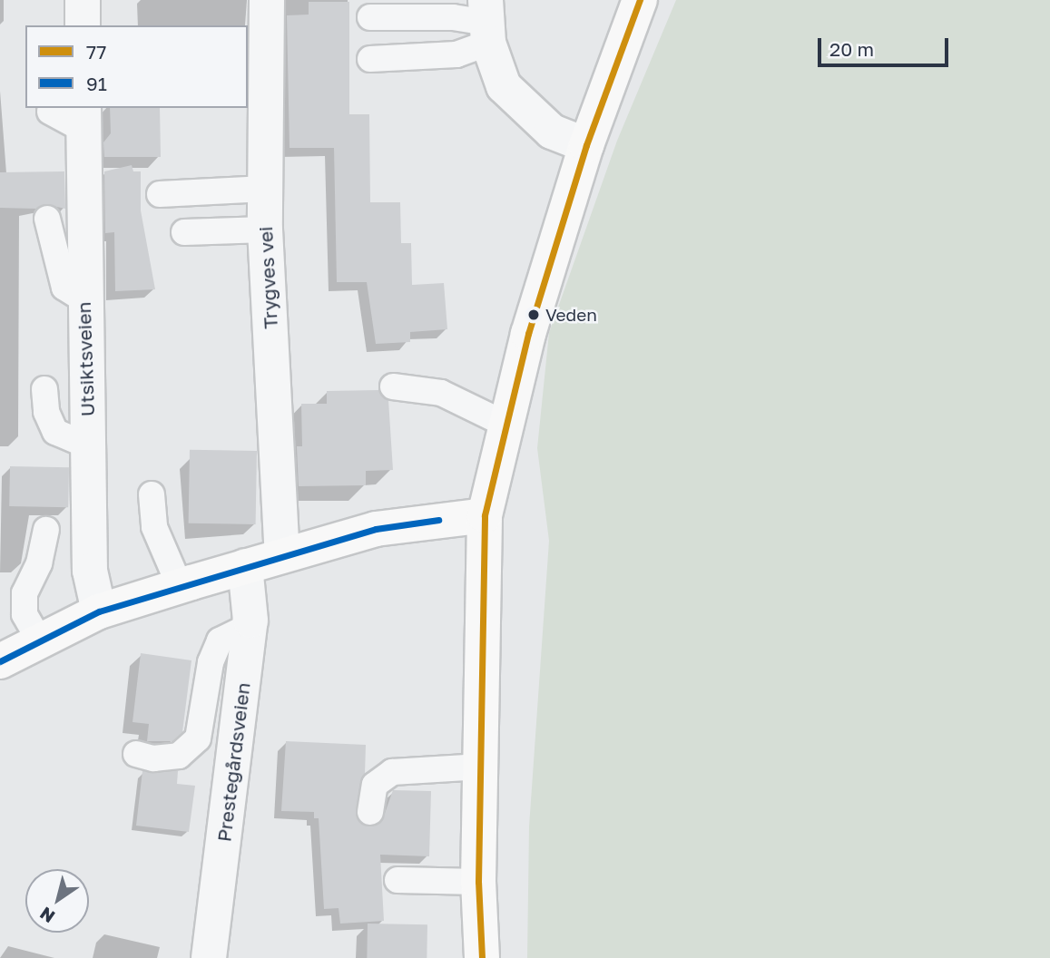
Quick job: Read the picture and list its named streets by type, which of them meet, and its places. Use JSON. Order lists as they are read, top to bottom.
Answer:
{
  "streets": {
    "street": ["Trygves vei", "Utsiktsveien", "Prestegårdsveien"]
  },
  "places": ["Veden"],
  "lines": ["transit line 77", "transit line 91"],
  "legend": ["77", "91"],
  "scale_bar": "20 m",
  "north": "bottom left"
}
